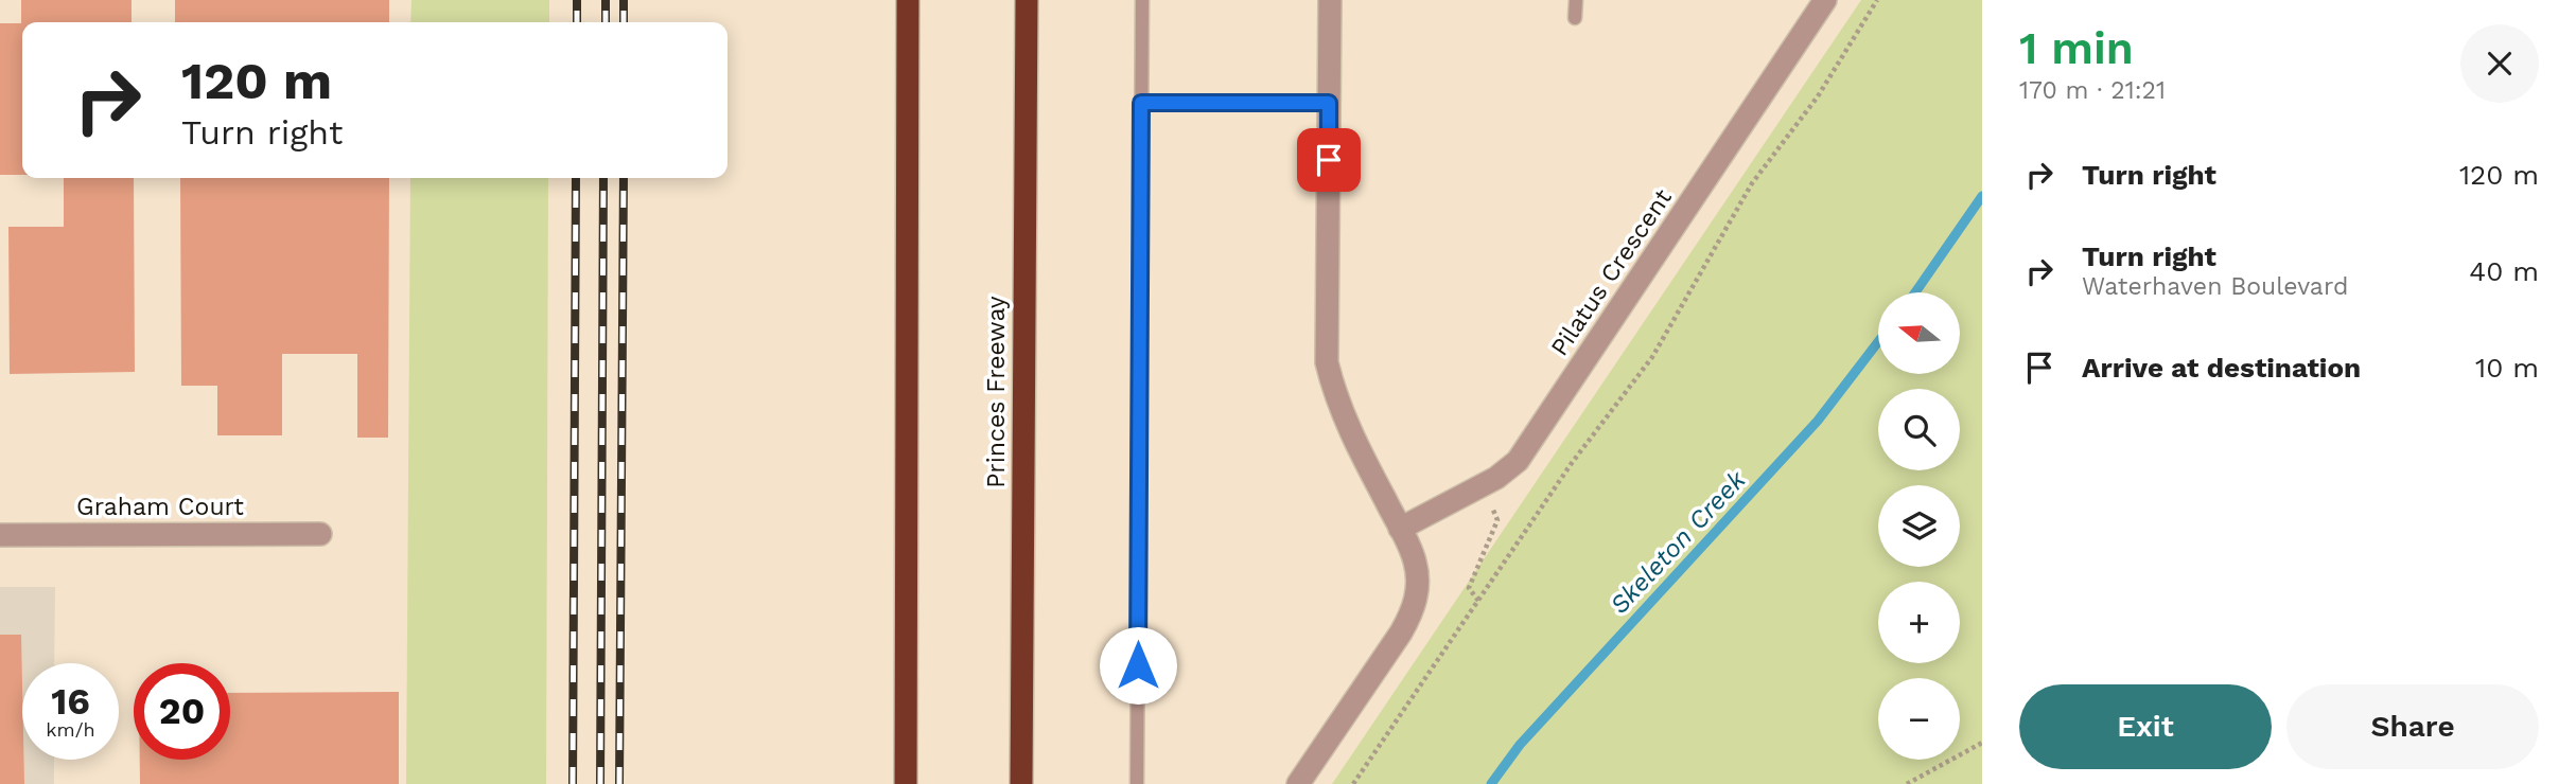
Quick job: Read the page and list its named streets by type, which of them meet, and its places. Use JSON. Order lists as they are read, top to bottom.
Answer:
{
  "streets": {
    "highway": ["Princes Freeway"],
    "street": ["Pilatus Crescent", "Graham Court"]
  },
  "water": ["Skeleton Creek"],
  "north": "left",
  "page": {
    "heading": ["1 min", "170 m · 21:21"],
    "turn": ["120 m", "Turn right"],
    "list": [
      {
        "name": "Turn right",
        "value": "120 m"
      },
      {
        "name": "Turn right",
        "note": "Waterhaven Boulevard",
        "value": "40 m"
      },
      {
        "name": "Arrive at destination",
        "value": "10 m"
      }
    ],
    "map_buttons": ["+", "−"],
    "speed": "16 km/h",
    "limit": "20",
    "buttons": ["Exit", "Share"]
  }
}
